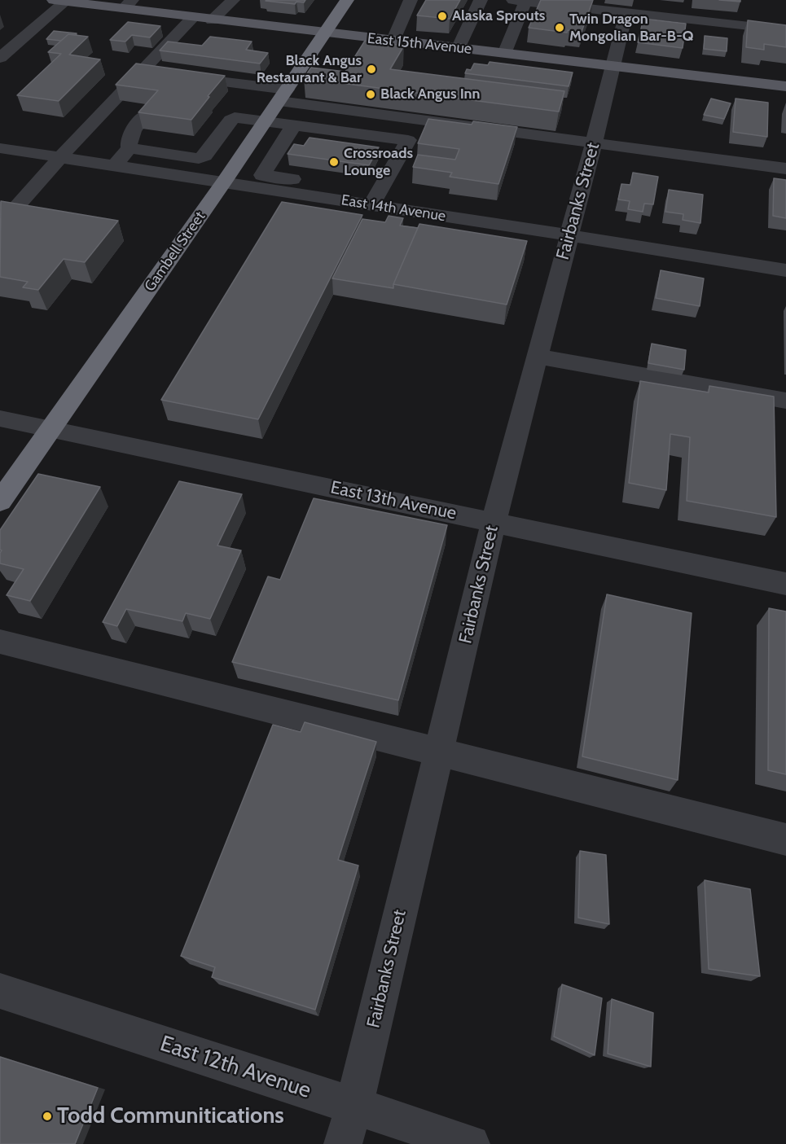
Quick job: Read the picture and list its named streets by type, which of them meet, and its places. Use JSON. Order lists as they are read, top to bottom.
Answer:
{
  "streets": {
    "highway": ["Gambell Street"],
    "main road": ["East 15th Avenue"],
    "street": [
      "Fairbanks Street",
      "East 14th Avenue",
      "East 13th Avenue",
      "East 12th Avenue"
    ]
  },
  "crossings": [
    ["East 15th Avenue", "Fairbanks Street"],
    ["East 15th Avenue", "Gambell Street"],
    ["Fairbanks Street", "East 14th Avenue"],
    ["Fairbanks Street", "East 13th Avenue"],
    ["Fairbanks Street", "East 12th Avenue"],
    ["East 14th Avenue", "Gambell Street"],
    ["Gambell Street", "East 13th Avenue"]
  ],
  "places": [
    "Alaska Sprouts",
    "Twin Dragon Mongolian Bar-B-Q",
    "Black Angus Restaurant & Bar",
    "Black Angus Inn",
    "Crossroads Lounge",
    "Todd Communitications"
  ]
}
